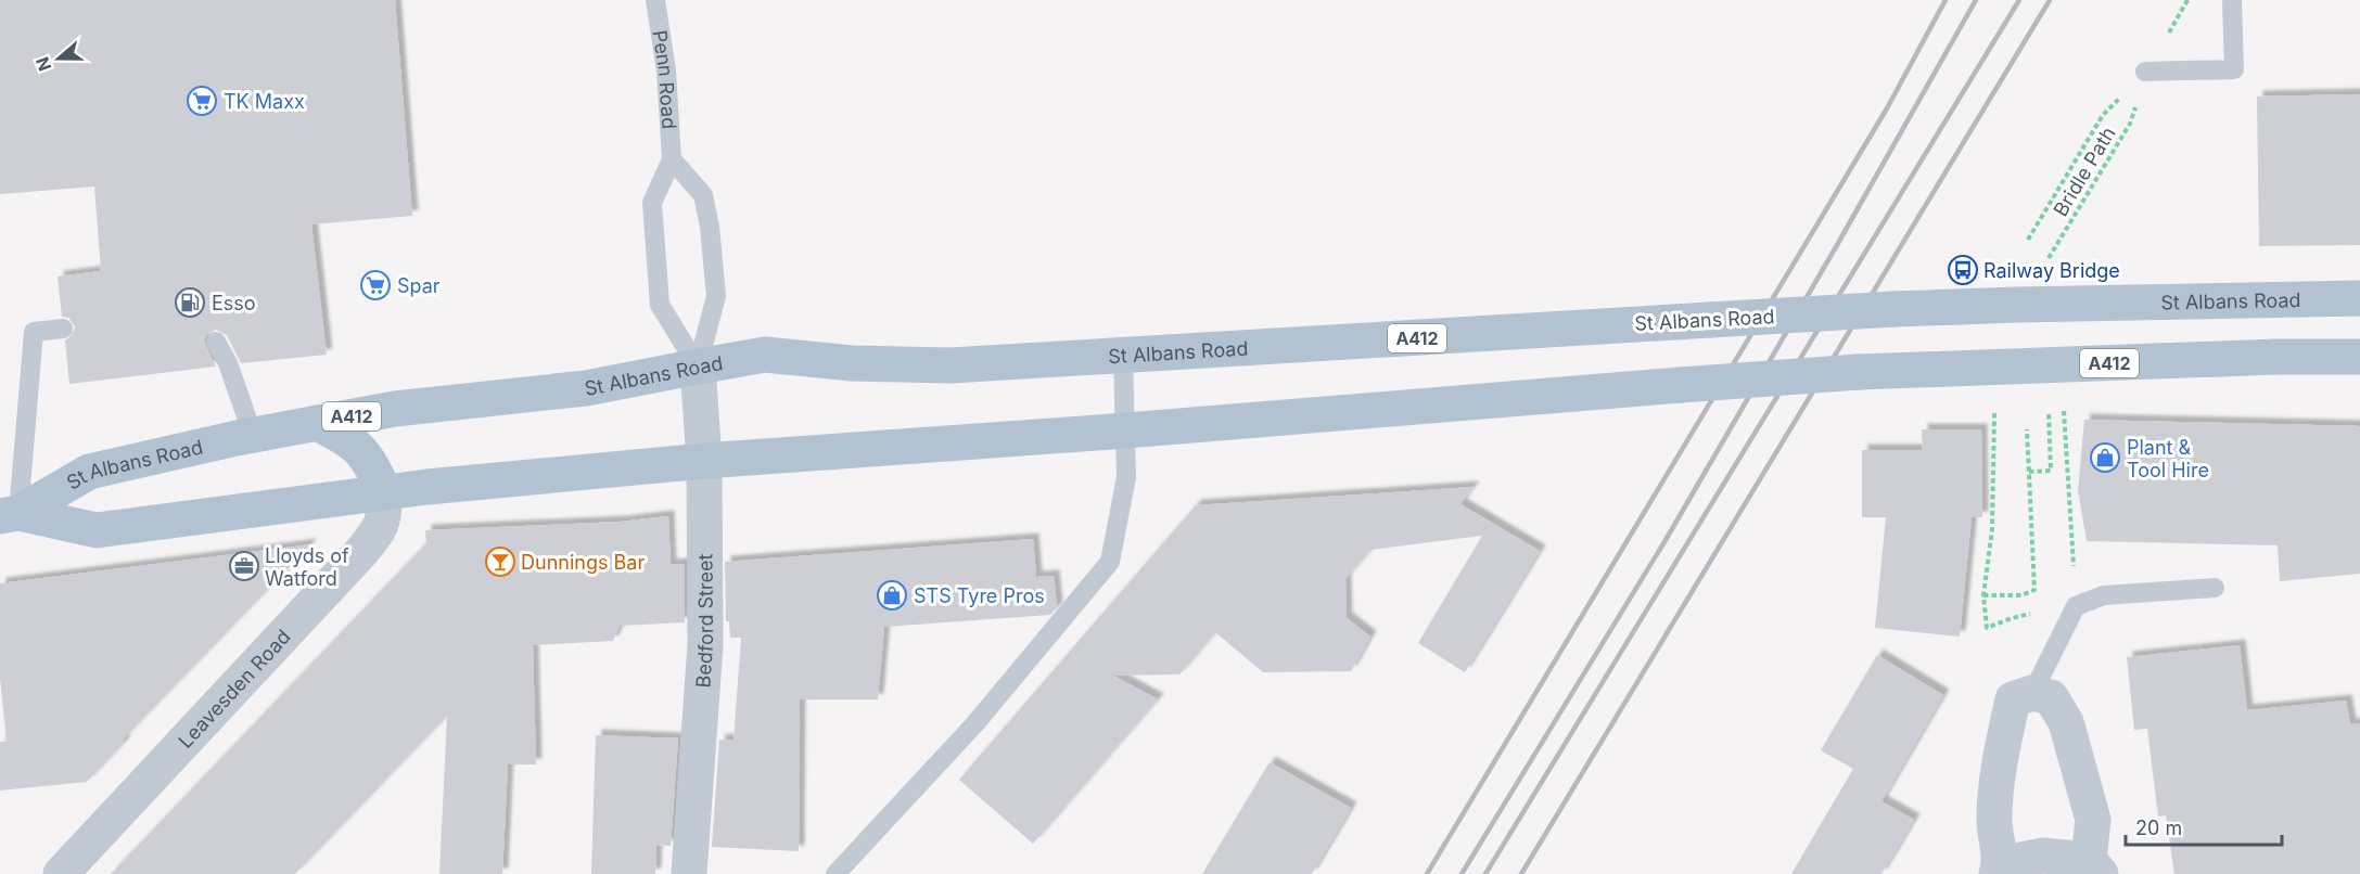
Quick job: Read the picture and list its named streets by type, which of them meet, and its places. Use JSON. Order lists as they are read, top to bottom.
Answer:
{
  "streets": {
    "main road": ["St Albans Road", "A412"],
    "street": ["Bedford Street", "Leavesden Road"],
    "lane": ["Penn Road"],
    "path": ["Bridle Path"]
  },
  "crossings": [
    ["Penn Road", "St Albans Road"],
    ["Penn Road", "Bedford Street"],
    ["St Albans Road", "Bedford Street"],
    ["St Albans Road", "Leavesden Road"]
  ],
  "places": {
    "supermarket": ["TK Maxx", "Spar"],
    "bus stop": ["Railway Bridge"],
    "fuel station": ["Esso"],
    "shop": ["Plant & Tool Hire", "STS Tyre Pros"],
    "bar": ["Dunnings Bar"],
    "office": ["Lloyds of Watford"]
  },
  "scale_bar": "20 m",
  "north": "left"
}
